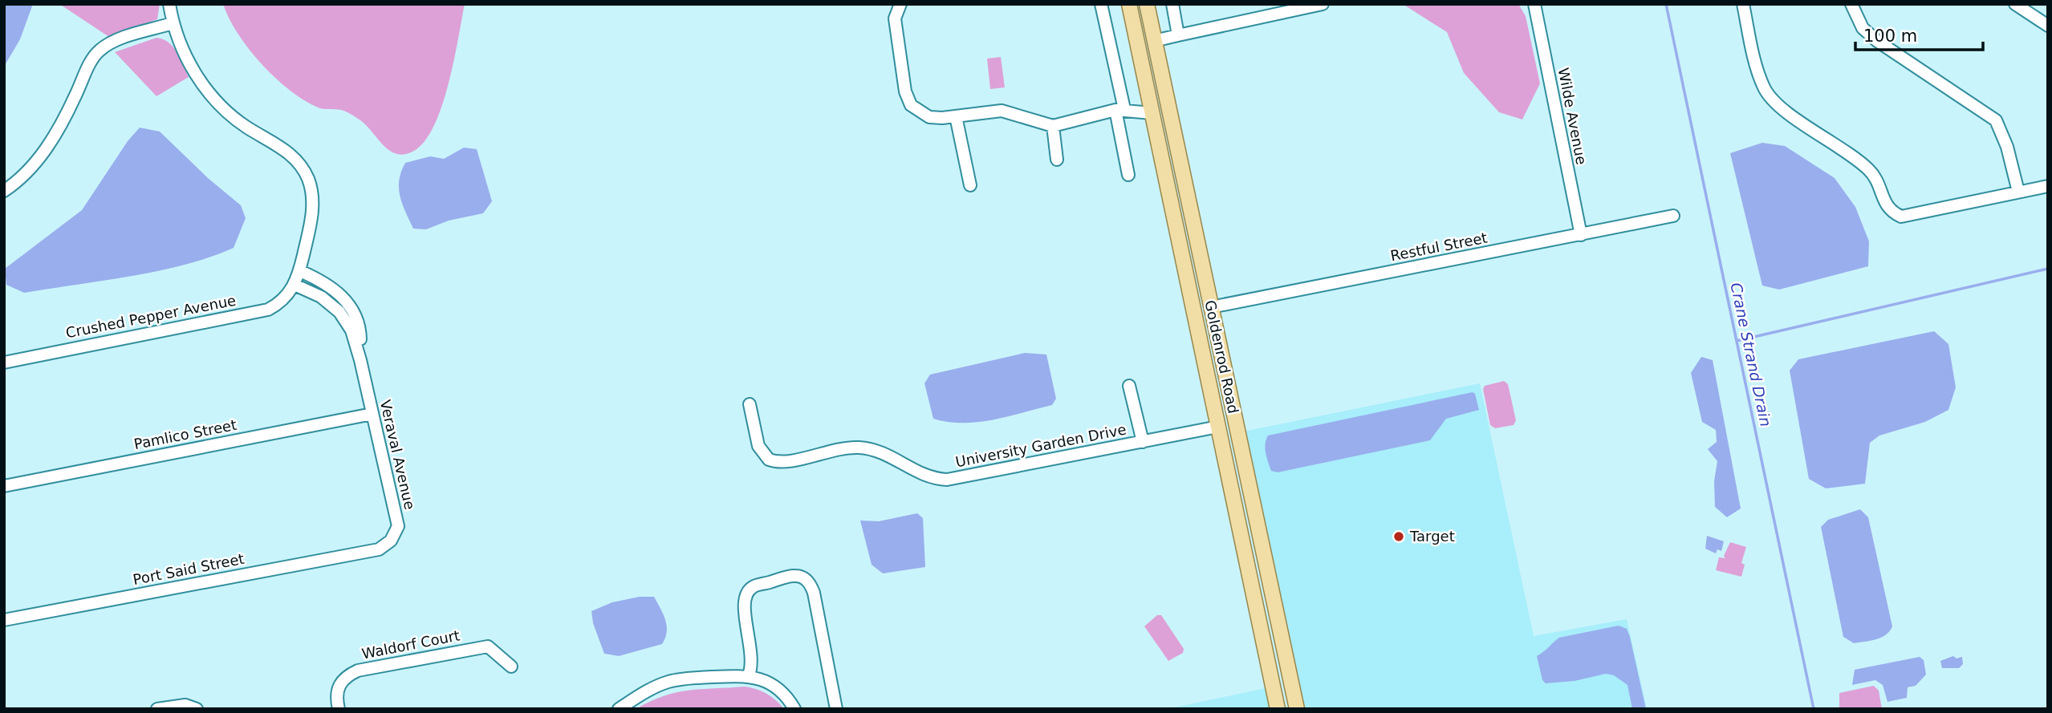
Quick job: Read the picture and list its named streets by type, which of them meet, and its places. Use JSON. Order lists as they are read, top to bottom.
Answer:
{
  "streets": {
    "main road": ["Goldenrod Road"],
    "street": [
      "Wilde Avenue",
      "Restful Street",
      "Crushed Pepper Avenue",
      "Pamlico Street",
      "University Garden Drive",
      "Veraval Avenue",
      "Port Said Street",
      "Waldorf Court"
    ]
  },
  "crossings": [
    ["Wilde Avenue", "Restful Street"],
    ["Restful Street", "Goldenrod Road"],
    ["Crushed Pepper Avenue", "Veraval Avenue"],
    ["Goldenrod Road", "University Garden Drive"],
    ["Pamlico Street", "Veraval Avenue"],
    ["Veraval Avenue", "Port Said Street"]
  ],
  "water": ["Crane Strand Drain"],
  "places": ["Target"],
  "scale_bar": "100 m"
}
